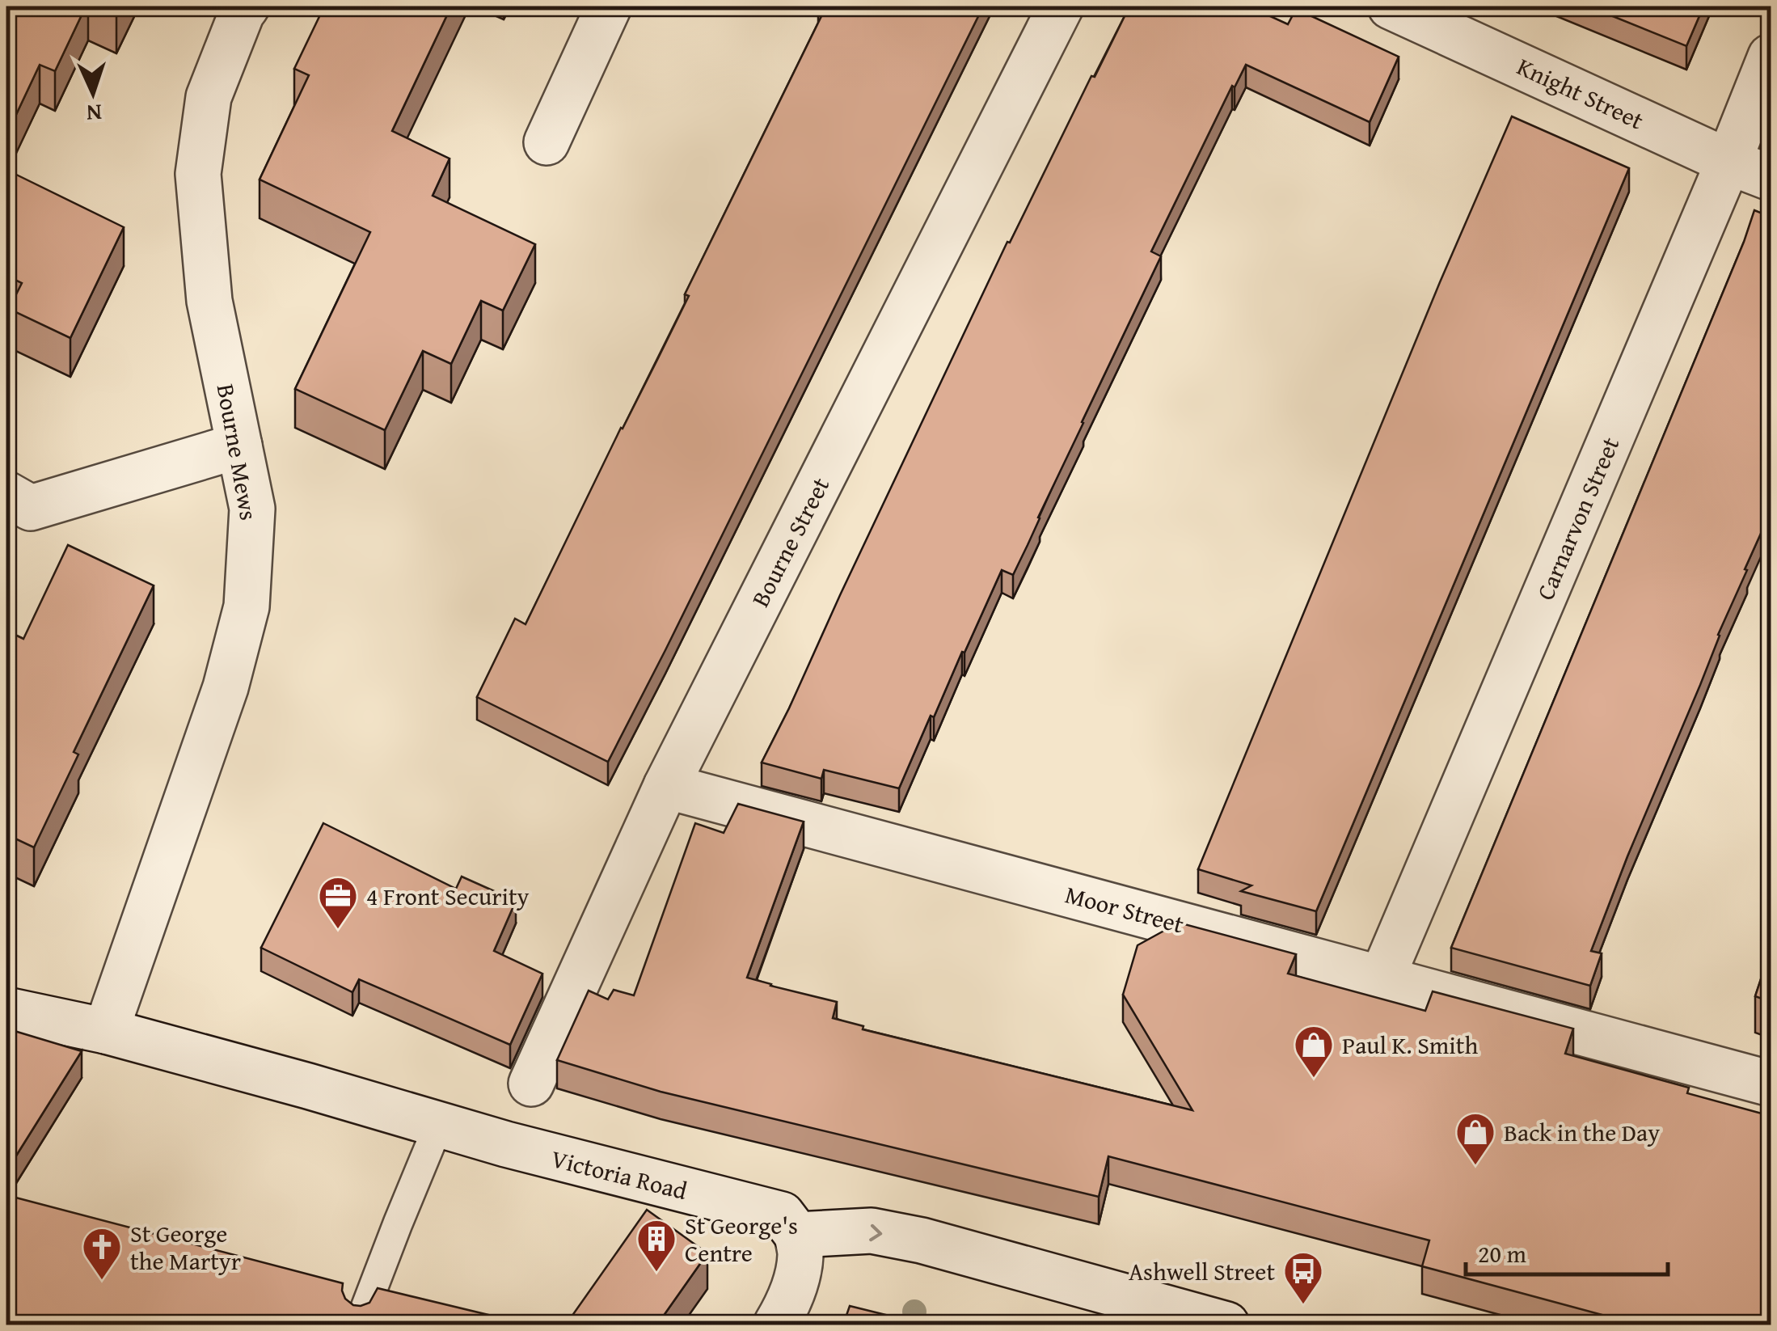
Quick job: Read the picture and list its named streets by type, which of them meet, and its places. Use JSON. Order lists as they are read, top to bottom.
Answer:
{
  "streets": {
    "street": [
      "Knight Street",
      "Bourne Mews",
      "Carnarvon Street",
      "Bourne Street",
      "Moor Street",
      "Victoria Road"
    ]
  },
  "crossings": [
    ["Knight Street", "Carnarvon Street"],
    ["Bourne Mews", "Victoria Road"],
    ["Carnarvon Street", "Moor Street"],
    ["Bourne Street", "Moor Street"]
  ],
  "places": {
    "office": ["4 Front Security"],
    "shop": ["Paul K. Smith", "Back in the Day"],
    "building": ["St George's Centre"],
    "church": ["St George the Martyr"],
    "bus stop": ["Ashwell Street"]
  },
  "scale_bar": "20 m",
  "north": "bottom"
}
